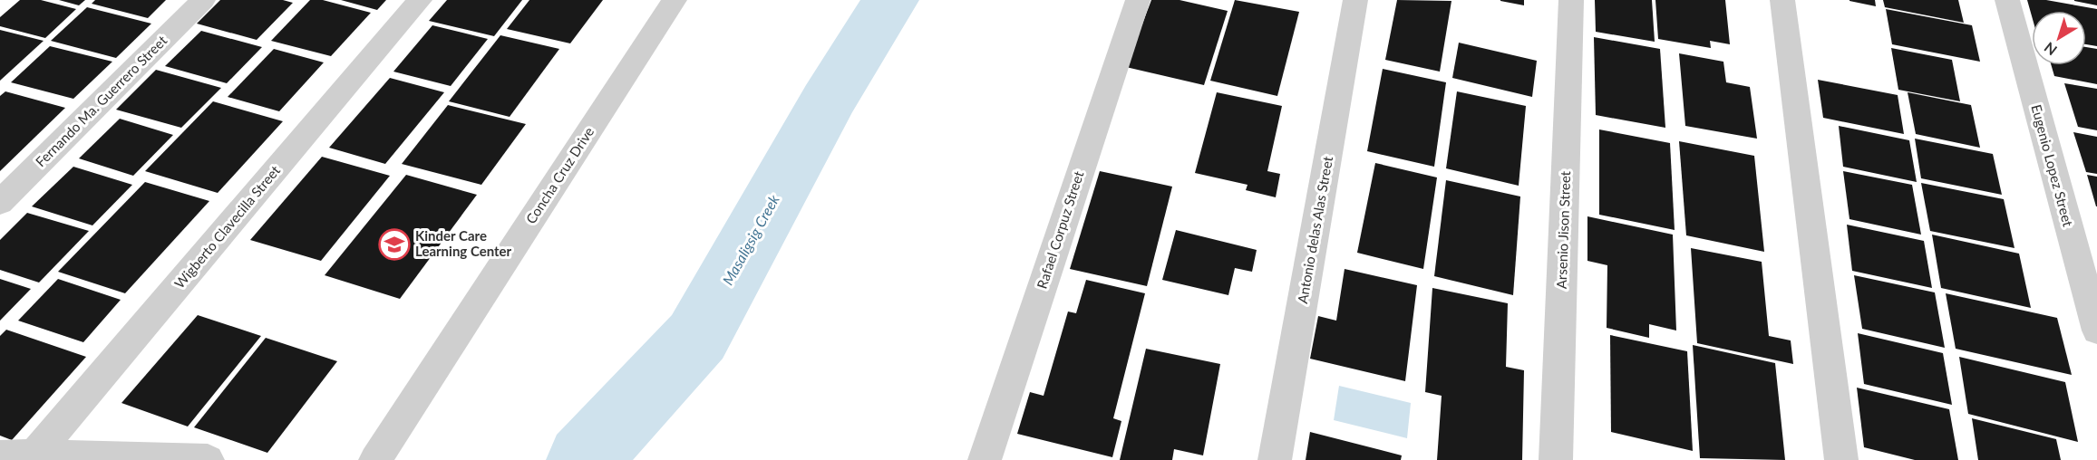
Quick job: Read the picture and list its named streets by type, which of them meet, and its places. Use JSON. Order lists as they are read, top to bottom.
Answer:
{
  "streets": {
    "street": [
      "Fernando Ma. Guerrero Street",
      "Eugenio Lopez Street",
      "Concha Cruz Drive",
      "Wigberto Clavecilla Street",
      "Rafael Corpuz Street",
      "Antonio delas Alas Street",
      "Arsenio Jison Street"
    ]
  },
  "water": ["Masaligsig Creek"],
  "places": {
    "school or university": ["Kinder Care Learning Center"]
  },
  "north": "bottom left"
}
